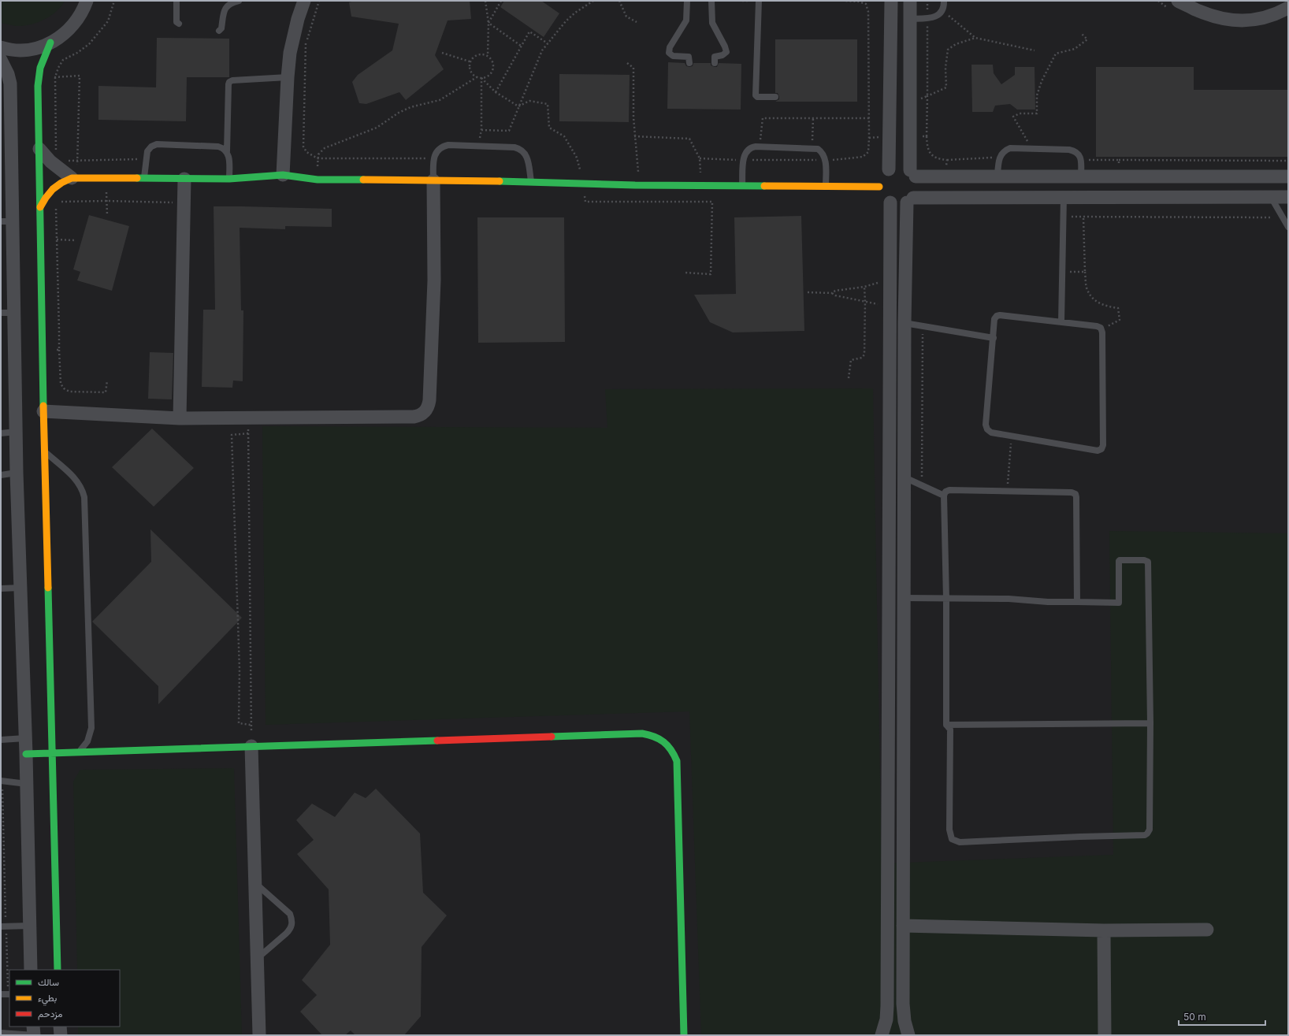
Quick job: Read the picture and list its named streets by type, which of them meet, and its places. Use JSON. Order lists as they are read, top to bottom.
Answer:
{
  "legend": ["سالك", "بطيء", "مزدحم"],
  "scale_bar": "50 m"
}
